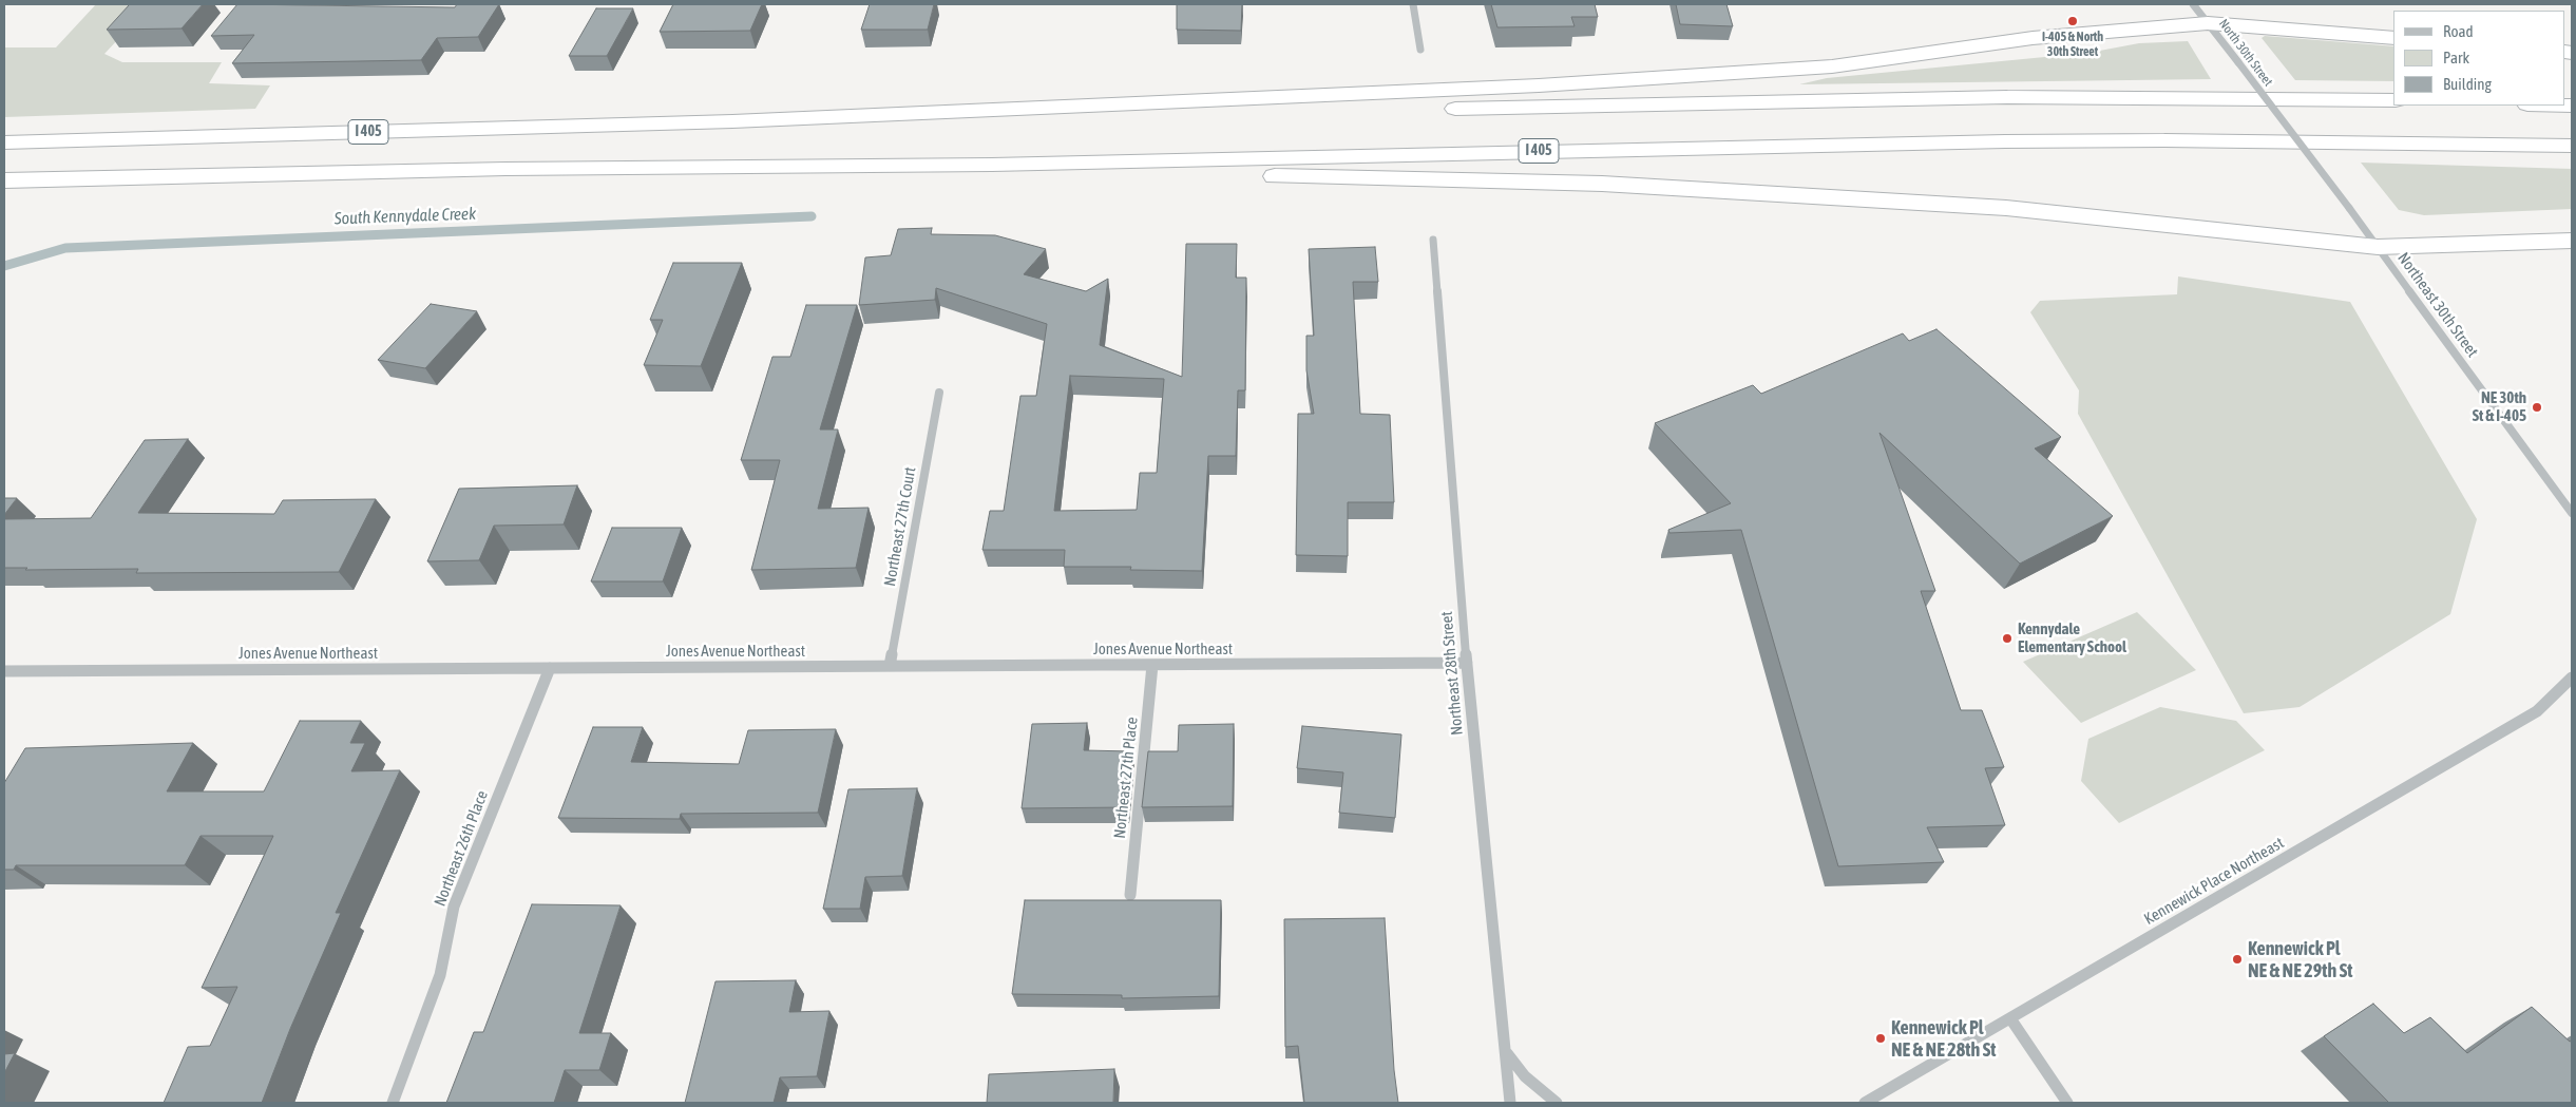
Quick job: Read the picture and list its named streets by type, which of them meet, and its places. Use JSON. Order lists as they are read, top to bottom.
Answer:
{
  "streets": {
    "highway": ["I 405"],
    "street": [
      "North 30th Street",
      "Northeast 30th Street",
      "Northeast 27th Court",
      "Jones Avenue Northeast",
      "Northeast 28th Street",
      "Northeast 27th Place",
      "Northeast 26th Place",
      "Kennewick Place Northeast"
    ]
  },
  "crossings": [
    ["North 30th Street", "Northeast 30th Street"],
    ["Northeast 27th Court", "Jones Avenue Northeast"],
    ["Jones Avenue Northeast", "Northeast 28th Street"],
    ["Jones Avenue Northeast", "Northeast 27th Place"],
    ["Jones Avenue Northeast", "Northeast 26th Place"]
  ],
  "water": ["South Kennydale Creek"],
  "places": [
    "I-405 & North 30th Street",
    "NE 30th St & I-405",
    "Kennydale Elementary School",
    "Kennewick Pl NE & NE 29th St",
    "Kennewick Pl NE & NE 28th St"
  ],
  "legend": ["Road", "Park", "Building"]
}
